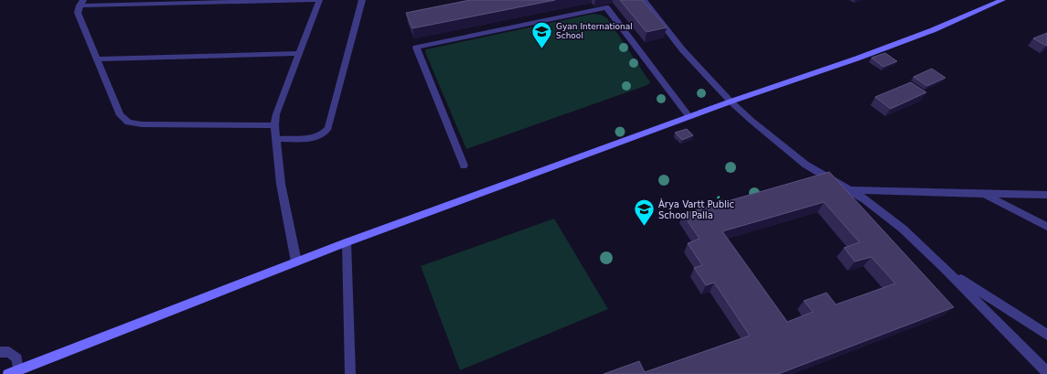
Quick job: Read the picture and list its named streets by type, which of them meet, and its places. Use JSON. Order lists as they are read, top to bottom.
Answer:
{
  "places": {
    "school or university": ["Gyan International School", "Àrya Vartt Public School Palla"]
  }
}
